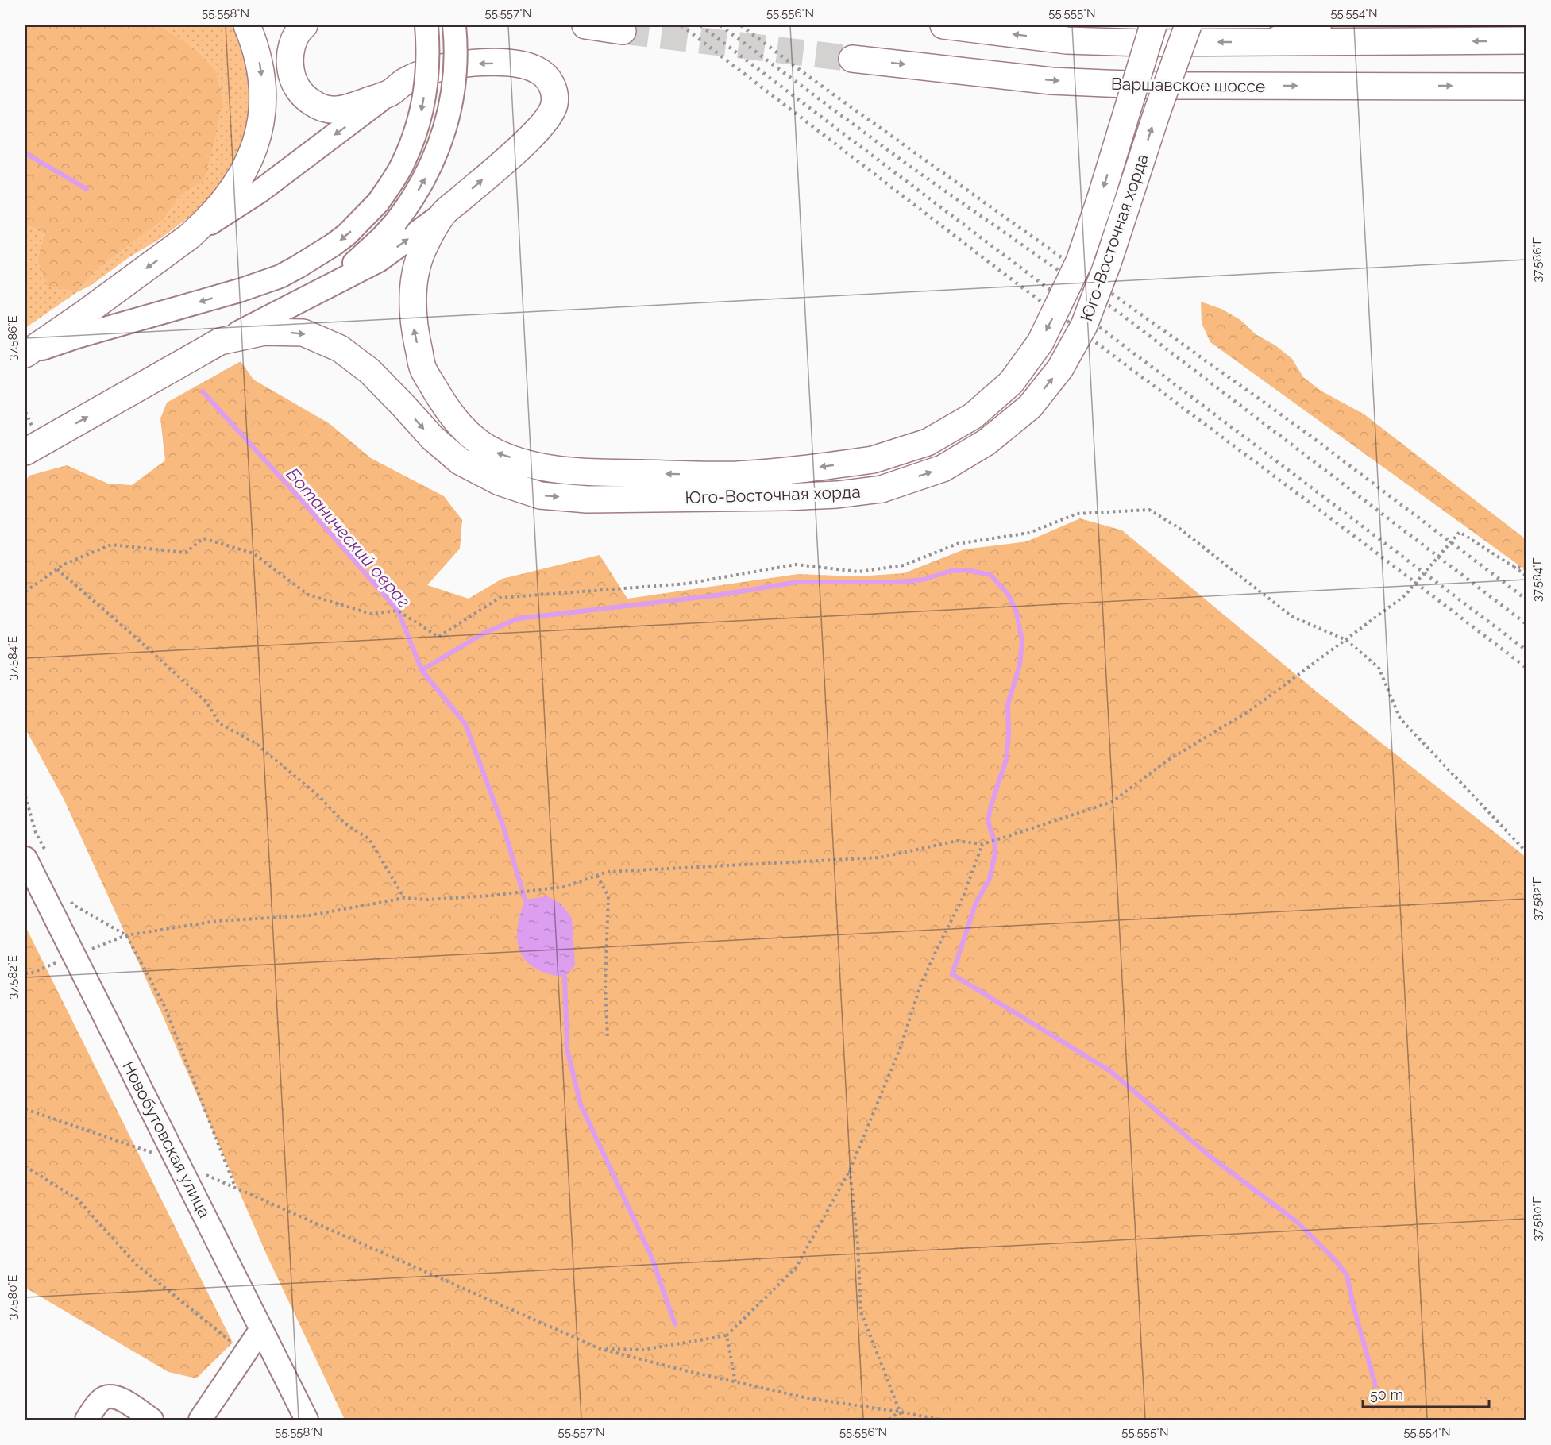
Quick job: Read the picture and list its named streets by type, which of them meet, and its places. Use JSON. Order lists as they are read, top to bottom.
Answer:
{
  "streets": {
    "main road": ["Варшавское шоссе", "Юго-Восточная хорда"],
    "street": ["Новобутовская улица"]
  },
  "water": ["Ботанический овраг"],
  "scale_bar": "50 m",
  "coordinates": [
    "55.558°N",
    "55.557°N",
    "55.556°N",
    "55.555°N",
    "55.554°N",
    "37.586°E",
    "37.584°E",
    "37.582°E",
    "37.580°E"
  ]
}
